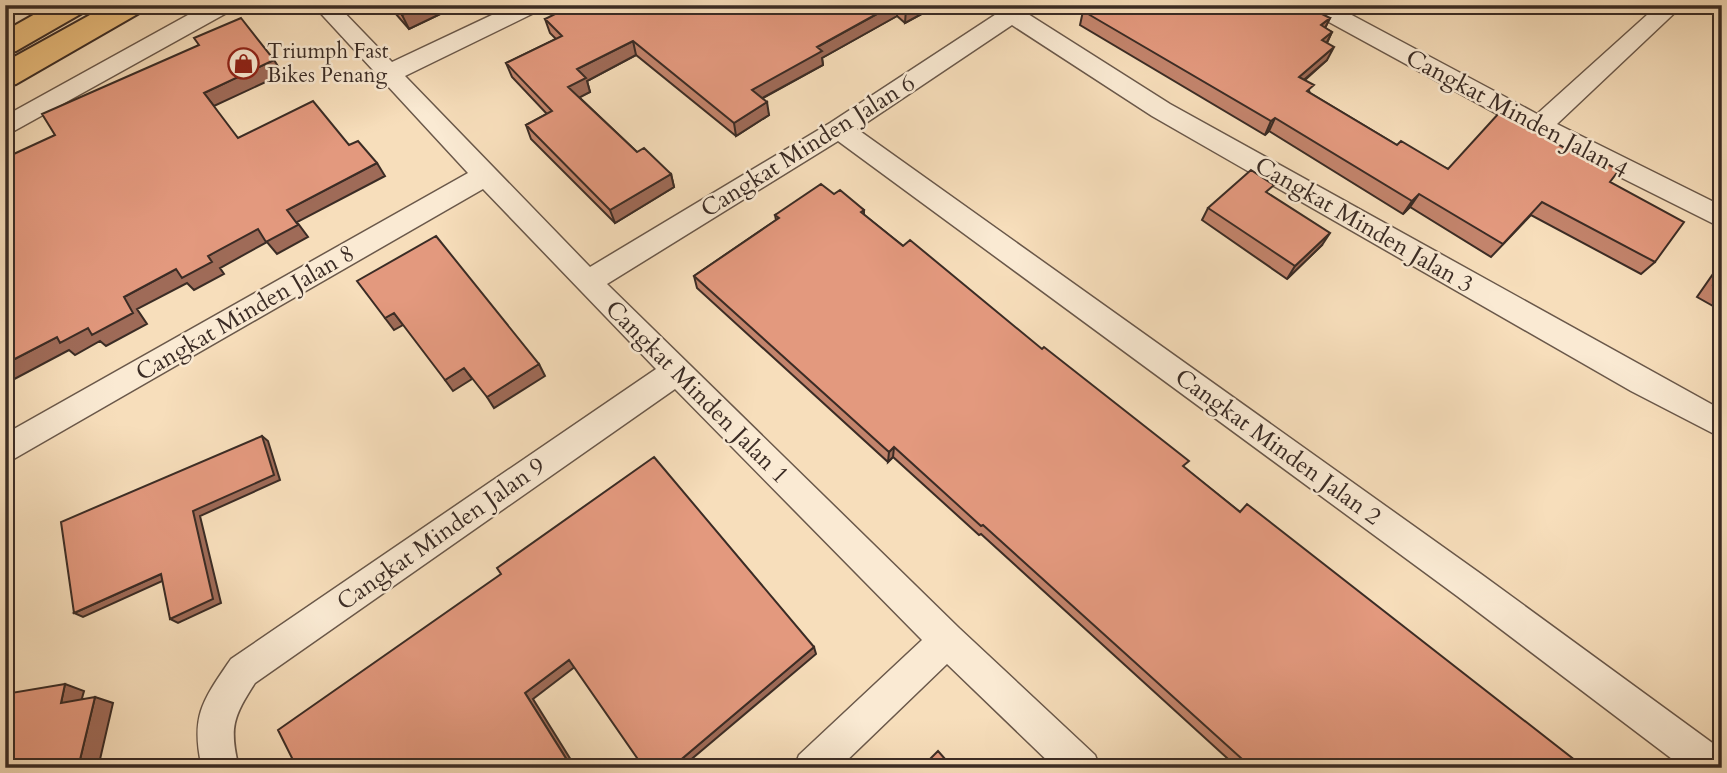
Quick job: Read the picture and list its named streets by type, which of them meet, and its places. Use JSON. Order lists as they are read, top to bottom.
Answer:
{
  "streets": {
    "street": [
      "Cangkat Minden Jalan 4",
      "Cangkat Minden Jalan 6",
      "Cangkat Minden Jalan 3",
      "Cangkat Minden Jalan 8",
      "Cangkat Minden Jalan 1",
      "Cangkat Minden Jalan 2",
      "Cangkat Minden Jalan 9"
    ]
  },
  "crossings": [
    ["Cangkat Minden Jalan 6", "Cangkat Minden Jalan 3"],
    ["Cangkat Minden Jalan 6", "Cangkat Minden Jalan 1"],
    ["Cangkat Minden Jalan 6", "Cangkat Minden Jalan 2"],
    ["Cangkat Minden Jalan 8", "Cangkat Minden Jalan 1"],
    ["Cangkat Minden Jalan 1", "Cangkat Minden Jalan 9"]
  ],
  "places": {
    "shop": ["Triumph Fast Bikes Penang"]
  }
}
